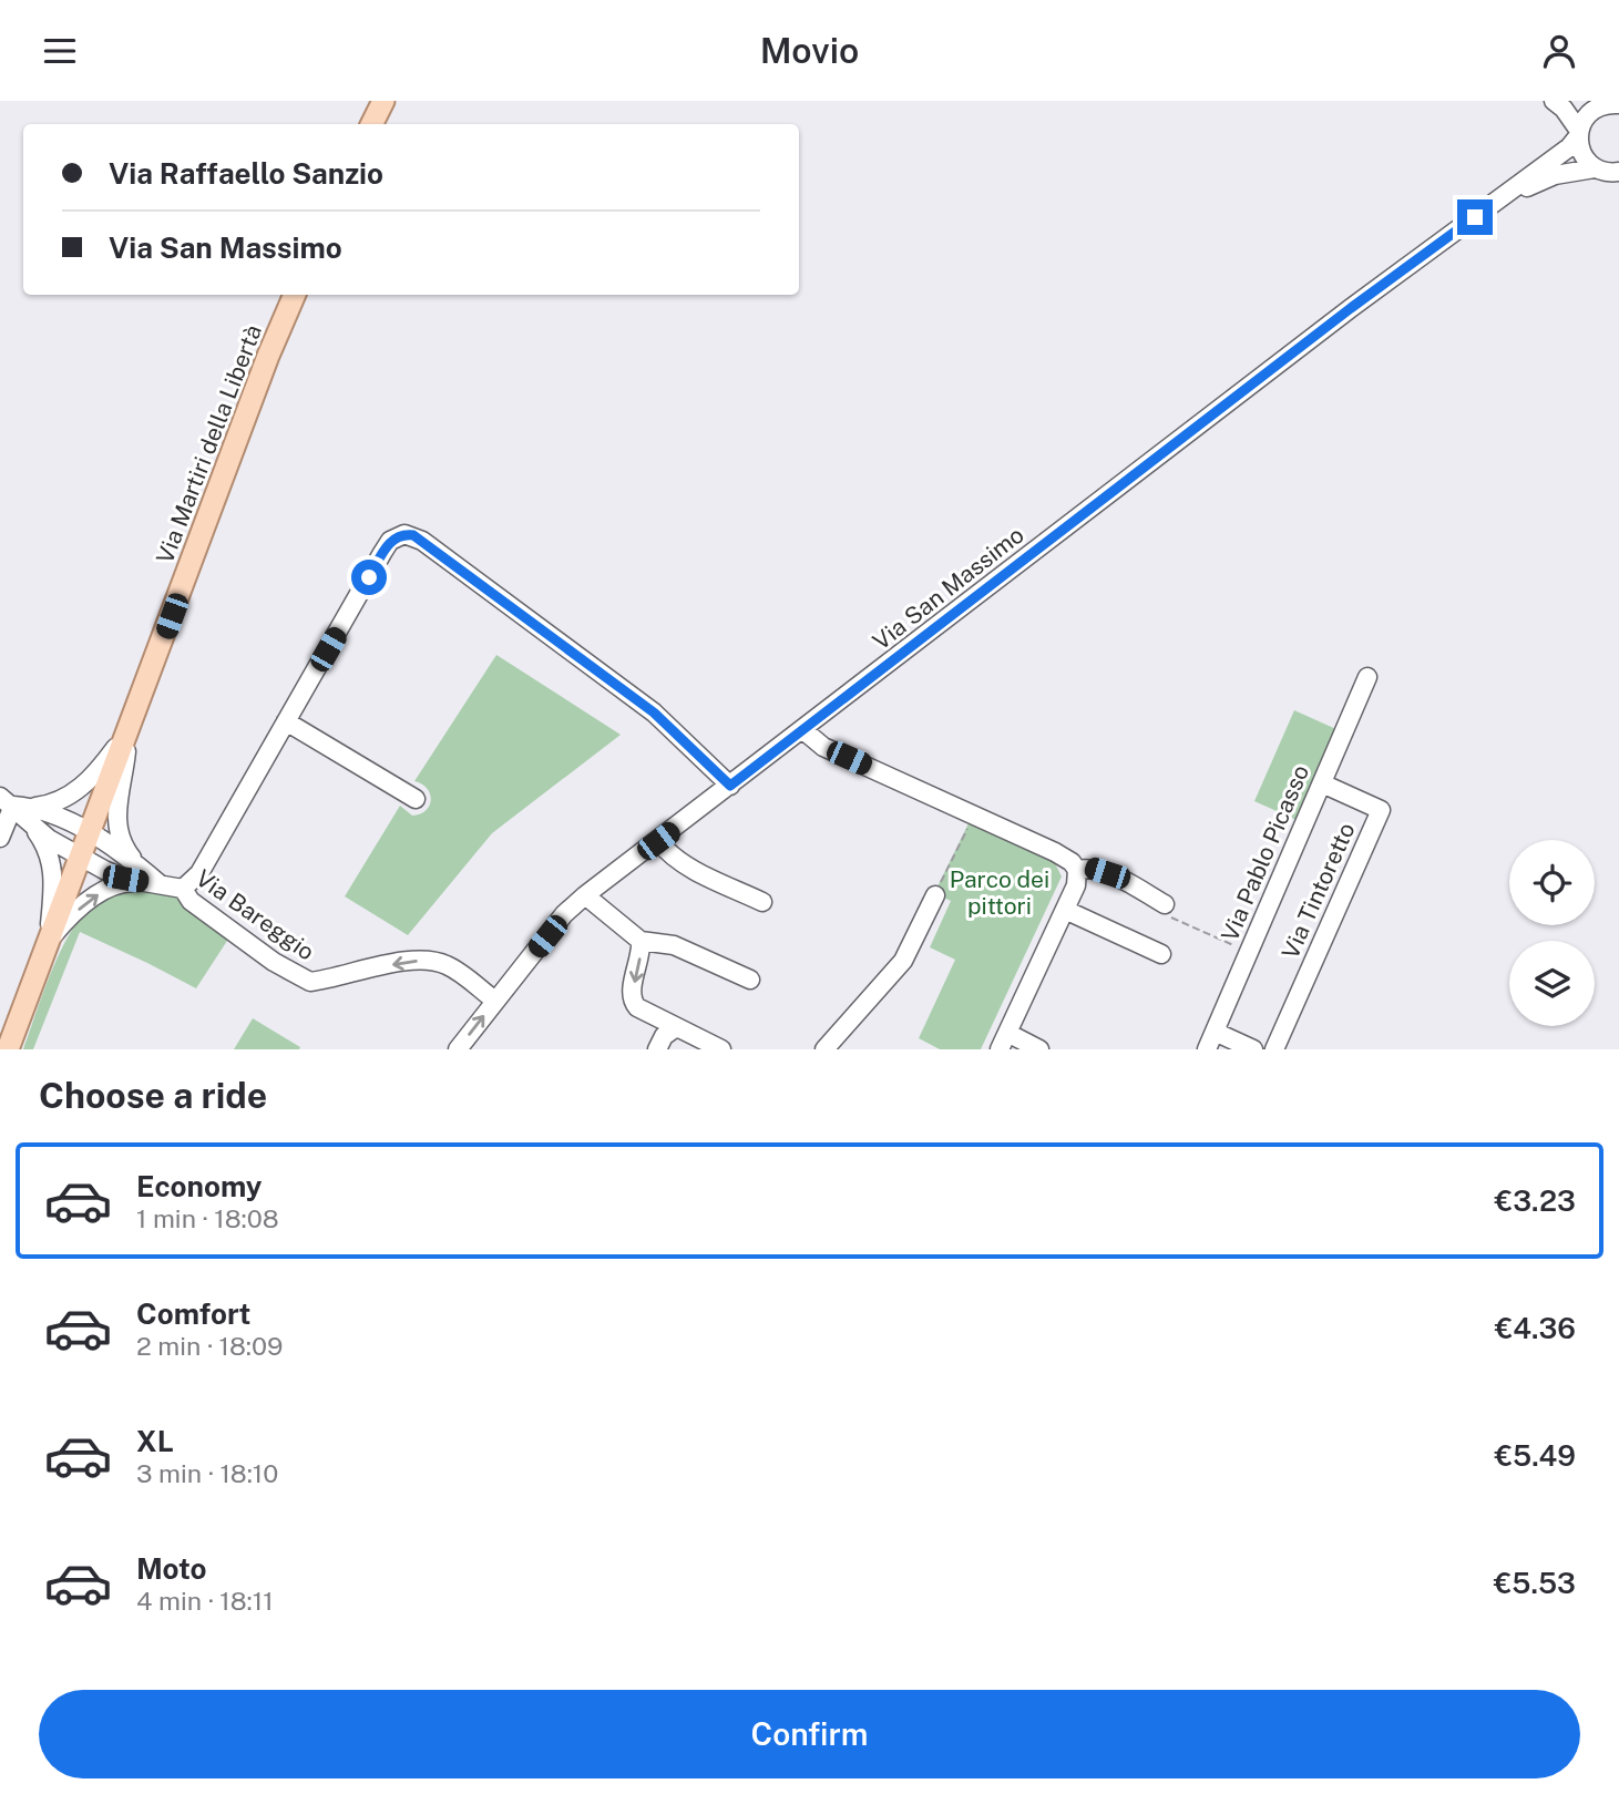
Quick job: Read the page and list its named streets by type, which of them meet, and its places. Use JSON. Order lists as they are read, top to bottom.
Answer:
{
  "streets": {
    "main road": ["Via Martiri della Libertà"],
    "street": [
      "Via San Massimo",
      "Via Pablo Picasso",
      "Via Tintoretto",
      "Via Bareggio"
    ]
  },
  "crossings": [
    ["Via Martiri della Libertà", "Via Bareggio"],
    ["Via San Massimo", "Via Bareggio"],
    ["Via Pablo Picasso", "Via Tintoretto"]
  ],
  "parks": ["Parco dei pittori"],
  "page": {
    "header": "Movio",
    "banner": ["Via Raffaello Sanzio", "Via San Massimo"],
    "heading": "Choose a ride",
    "list": [
      {
        "name": "Economy",
        "note": "1 min · 18:08",
        "value": "€3.23"
      },
      {
        "name": "Comfort",
        "note": "2 min · 18:09",
        "value": "€4.36"
      },
      {
        "name": "XL",
        "note": "3 min · 18:10",
        "value": "€5.49"
      },
      {
        "name": "Moto",
        "note": "4 min · 18:11",
        "value": "€5.53"
      }
    ],
    "buttons": "Confirm"
  }
}
